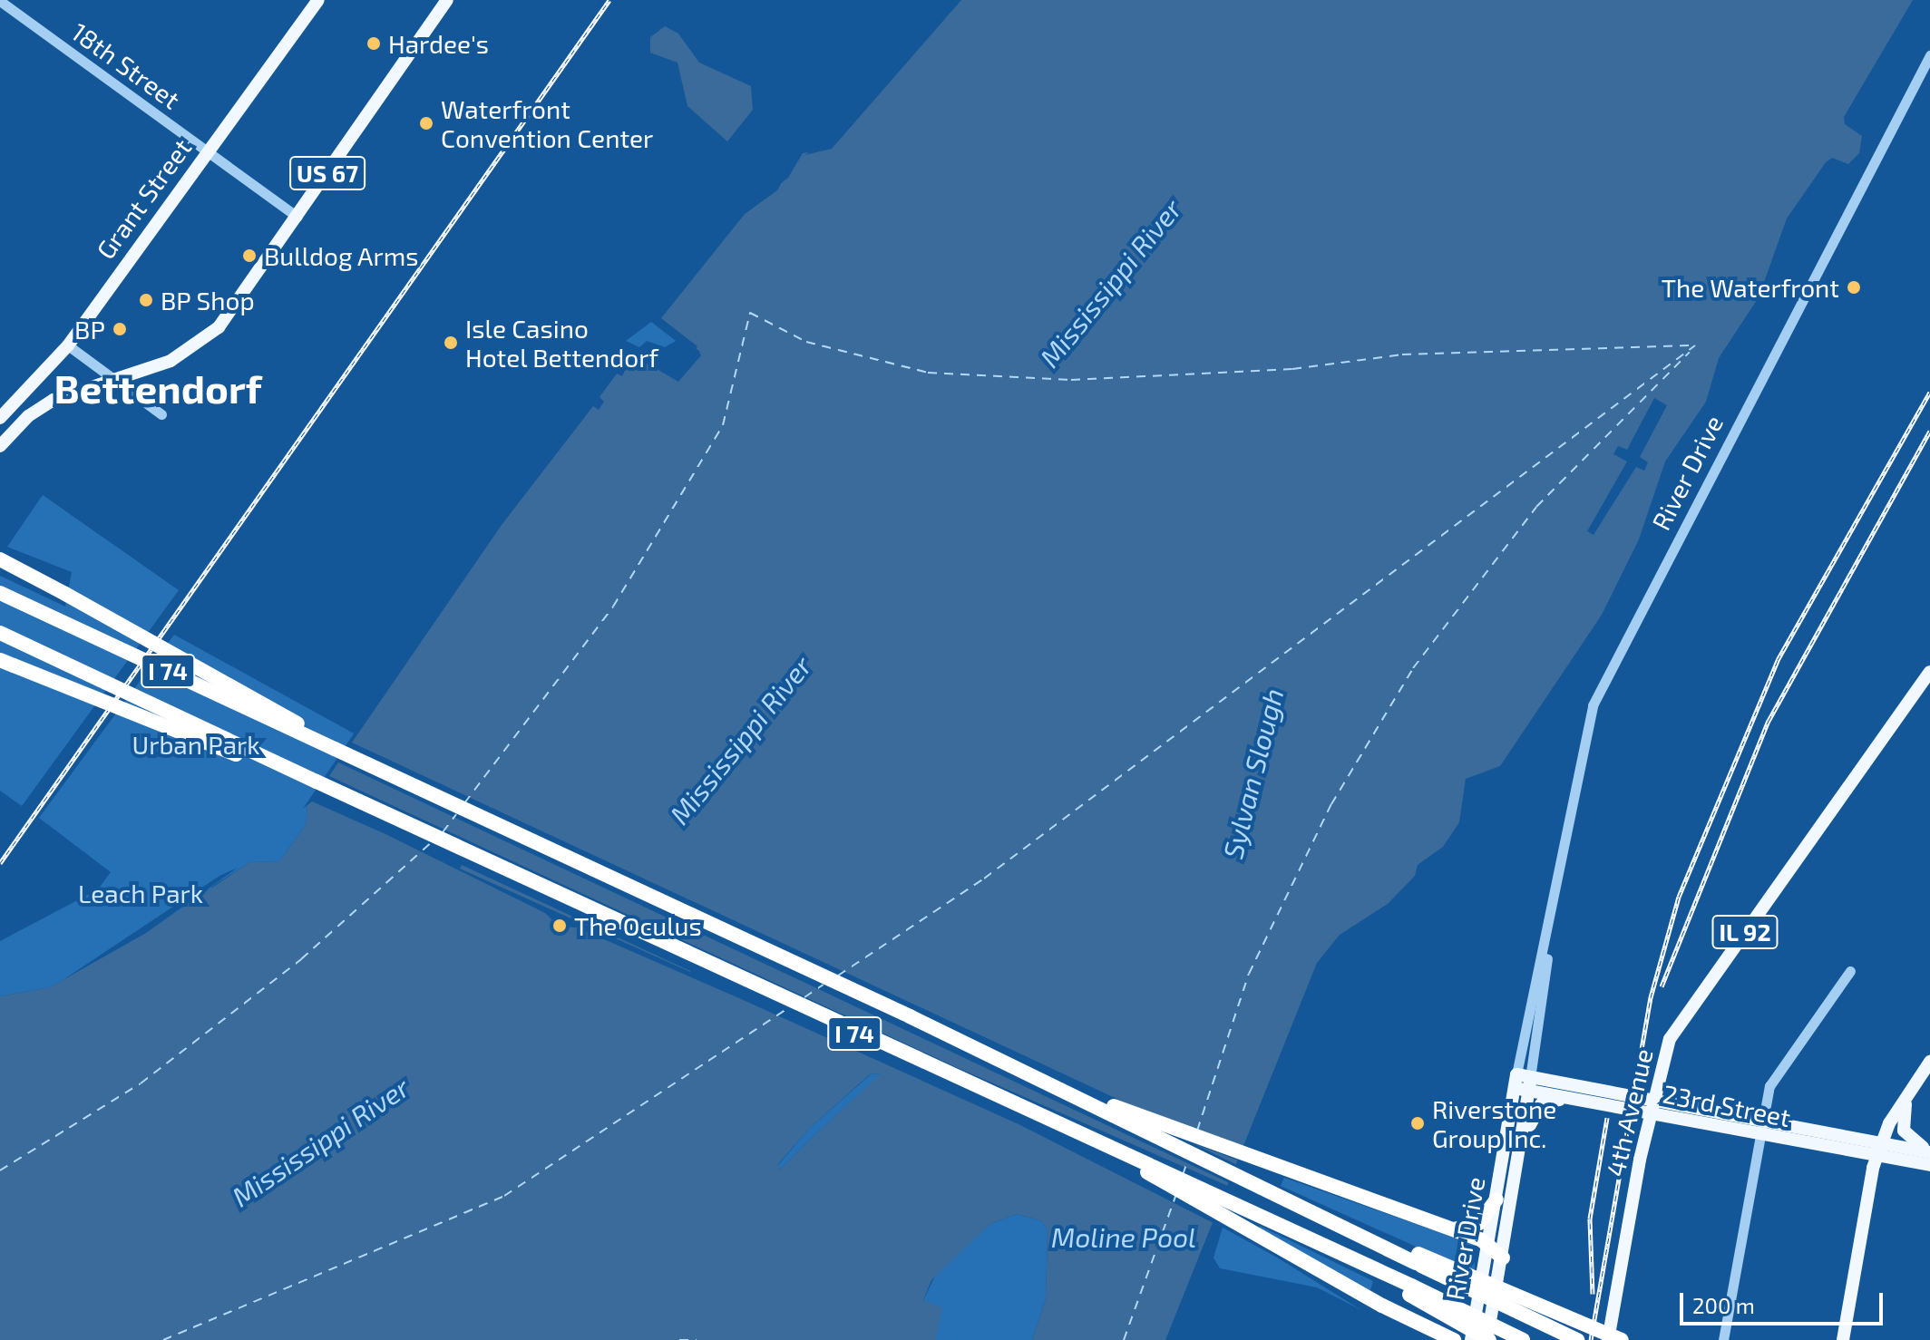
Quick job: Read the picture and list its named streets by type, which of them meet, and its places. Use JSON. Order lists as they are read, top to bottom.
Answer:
{
  "streets": {
    "highway": ["I 74"],
    "main road": [
      "US 67",
      "Grant Street",
      "River Drive",
      "IL 92",
      "23rd Street",
      "4th Avenue"
    ],
    "street": ["18th Street"]
  },
  "crossings": [
    ["18th Street", "US 67"],
    ["18th Street", "Grant Street"],
    ["River Drive", "23rd Street"],
    ["23rd Street", "4th Avenue"]
  ],
  "districts": ["Bettendorf"],
  "water": ["Mississippi River", "Sylvan Slough", "Moline Pool"],
  "parks": ["Urban Park", "Leach Park"],
  "places": [
    "Hardee's",
    "Waterfront Convention Center",
    "Bulldog Arms",
    "The Waterfront",
    "BP Shop",
    "BP",
    "Isle Casino Hotel Bettendorf",
    "The Oculus",
    "Riverstone Group Inc."
  ],
  "scale_bar": "200 m"
}
